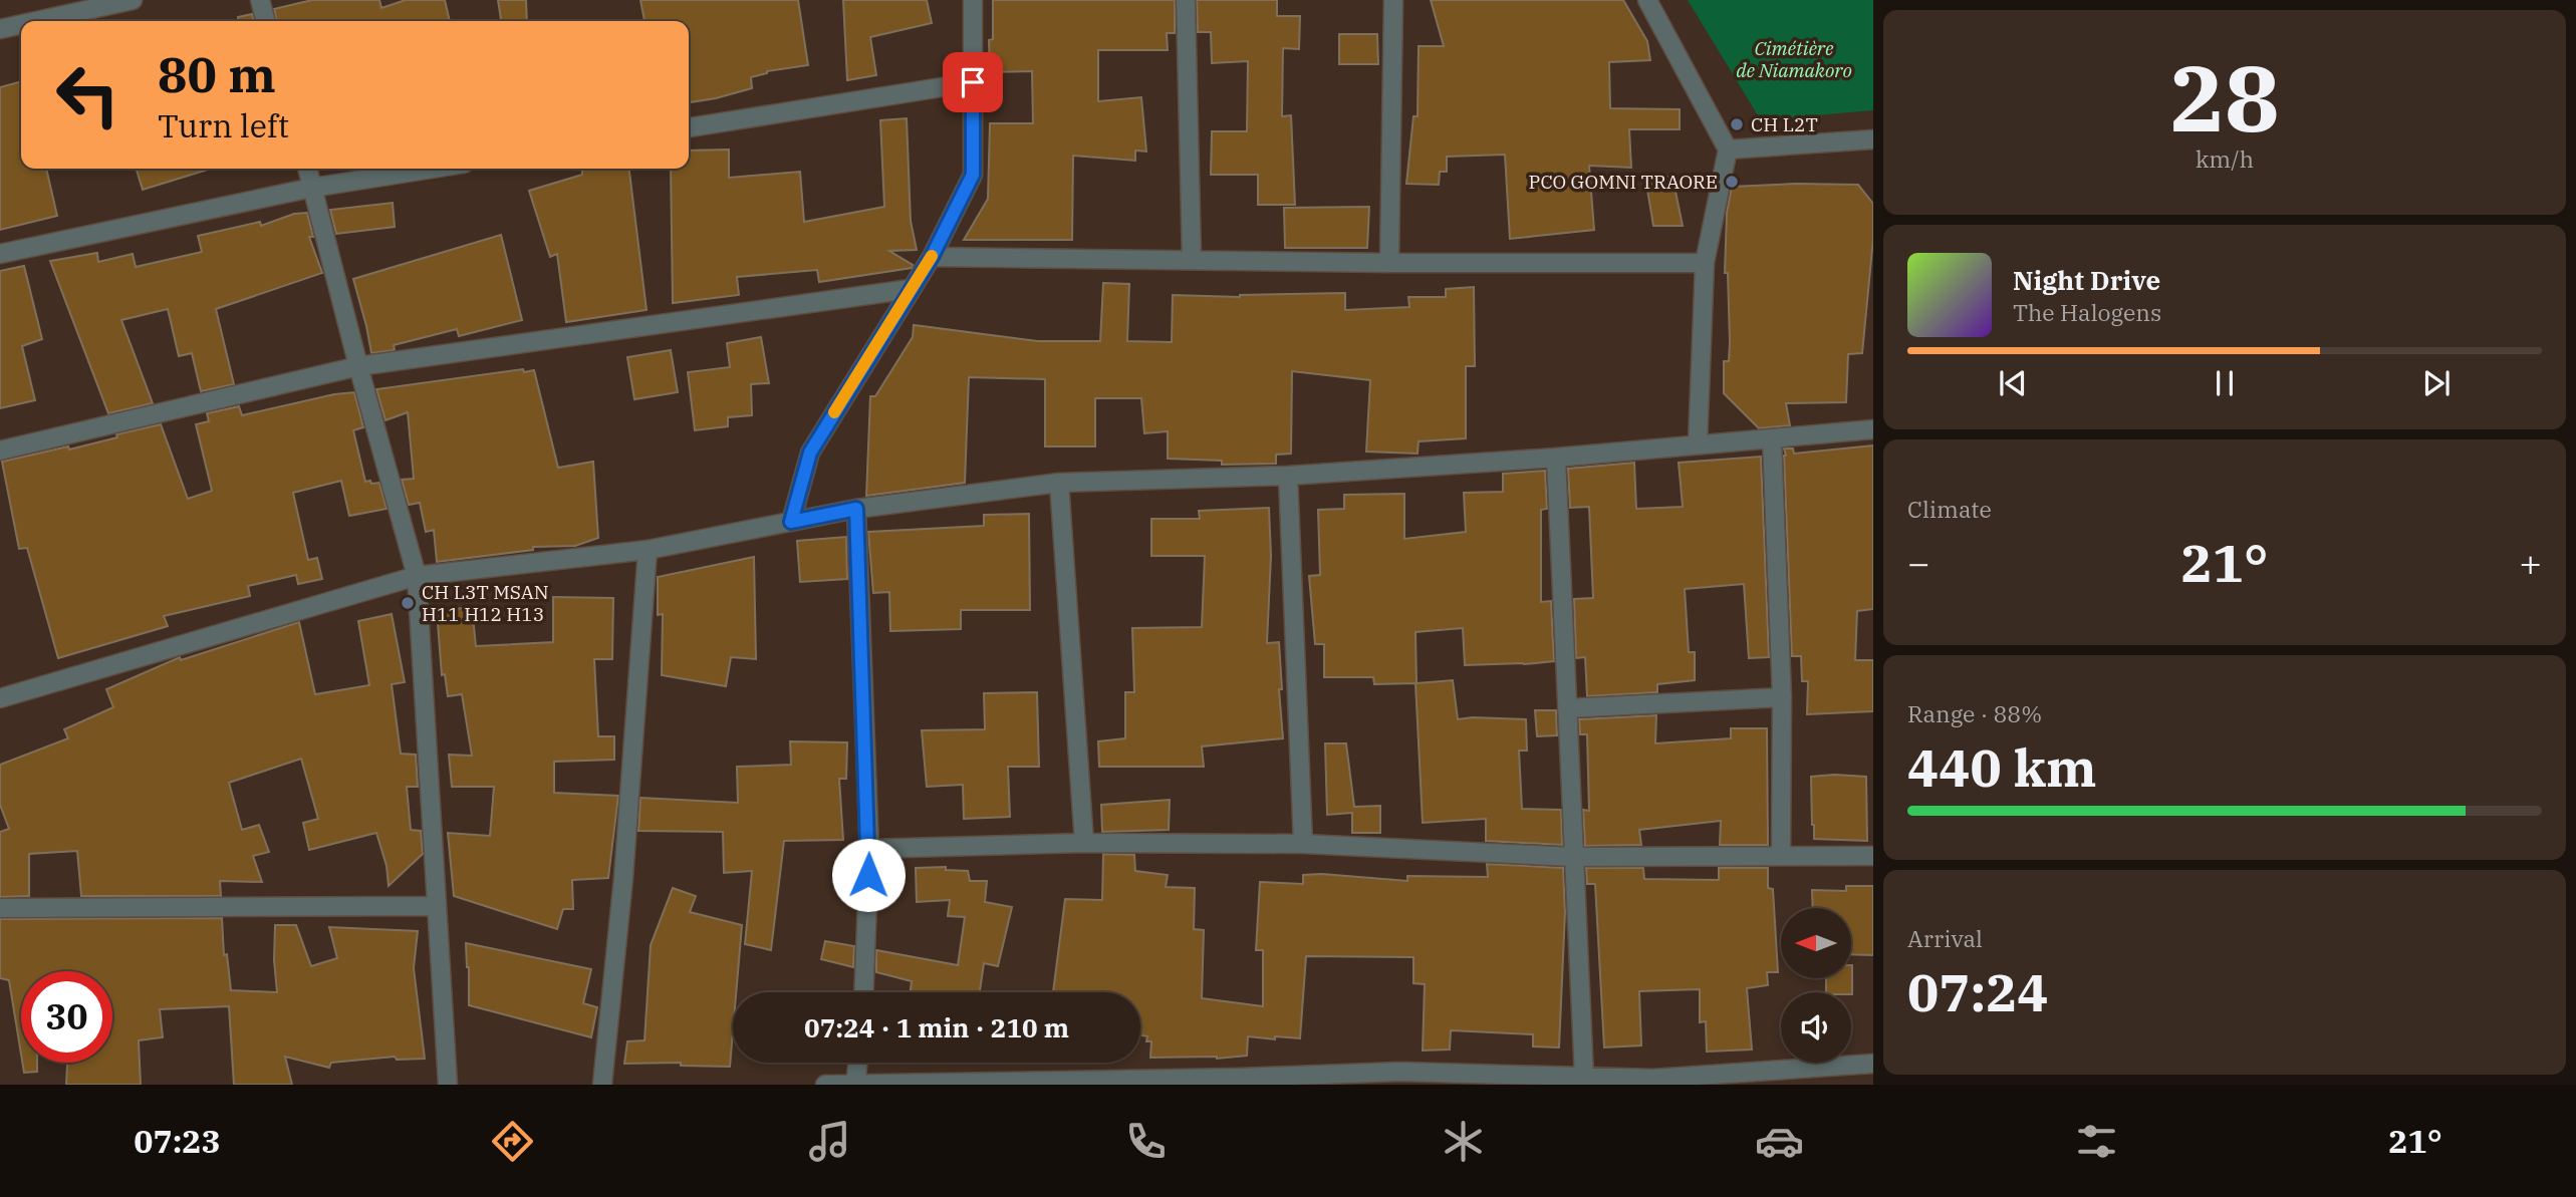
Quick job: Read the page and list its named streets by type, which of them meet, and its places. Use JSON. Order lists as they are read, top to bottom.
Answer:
{
  "parks": ["Cimétière de Niamakoro"],
  "places": ["CH L2T", "PCO GOMNI TRAORE", "CH L3T MSAN H11 H12 H13"],
  "north": "left",
  "page": {
    "tile": [
      ["28", "km/h"],
      "Climate",
      ["Range · 88%", "440 km"],
      ["Arrival", "07:24"]
    ],
    "turn": ["80 m", "Turn left"],
    "song": ["Night Drive", "The Halogens"],
    "heat": ["−", "21°", "+"],
    "limit": "30",
    "trip": "07:24 · 1 min · 210 m",
    "tabs": ["07:23", "21°"]
  }
}
